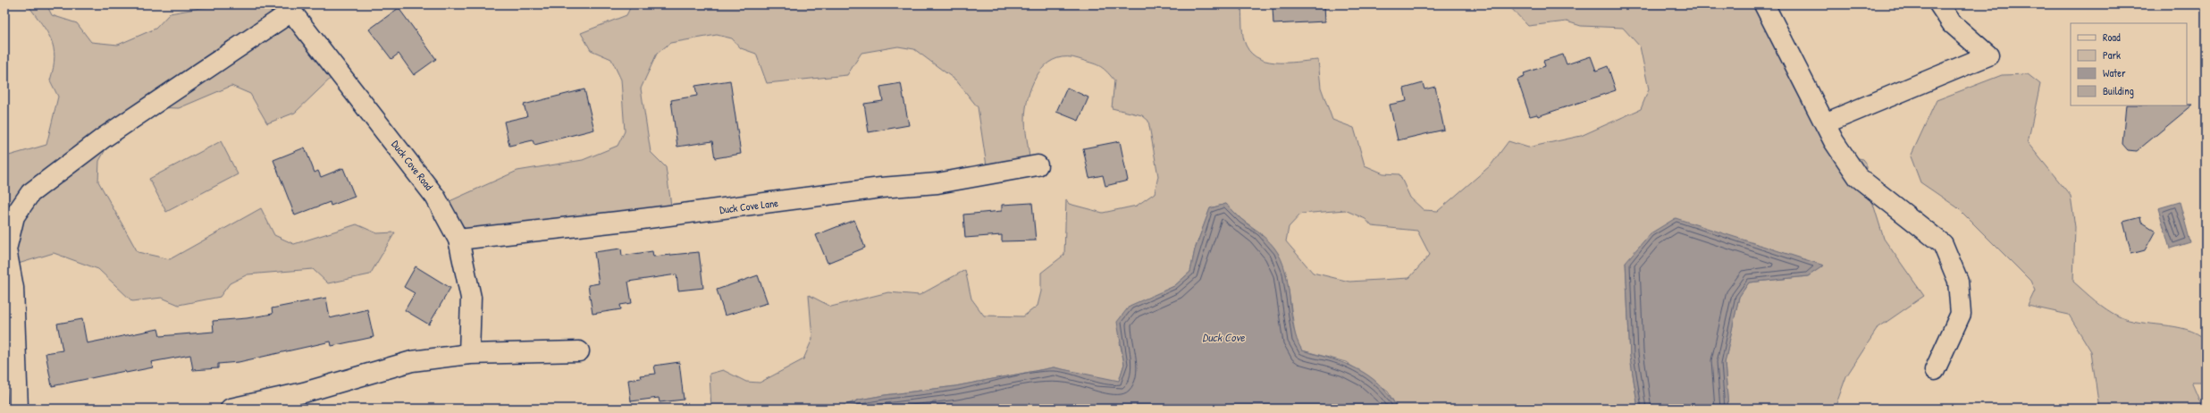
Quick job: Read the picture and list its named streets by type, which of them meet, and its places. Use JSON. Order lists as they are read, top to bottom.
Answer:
{
  "streets": {
    "street": ["Duck Cove Road", "Duck Cove Lane"]
  },
  "crossings": [
    ["Duck Cove Road", "Duck Cove Lane"]
  ],
  "water": ["Duck Cove"],
  "legend": [
    "Road",
    "Park",
    "Water",
    "Building"
  ]
}
